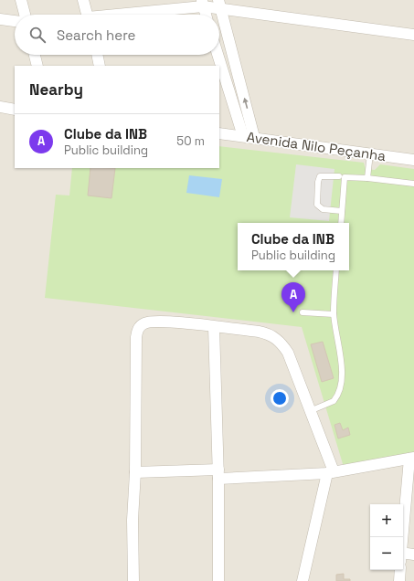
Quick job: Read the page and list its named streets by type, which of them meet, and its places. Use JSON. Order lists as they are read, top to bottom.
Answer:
{
  "streets": {
    "street": ["Avenida Nilo Peçanha"]
  },
  "page": {
    "search": "Search here",
    "heading": "Nearby",
    "list": [
      {
        "mark": "A",
        "name": "Clube da INB",
        "note": "Public building",
        "value": "50 m"
      }
    ],
    "popup": ["Clube da INB", "Public building"],
    "pins": "A",
    "map_buttons": ["+", "−"]
  }
}
